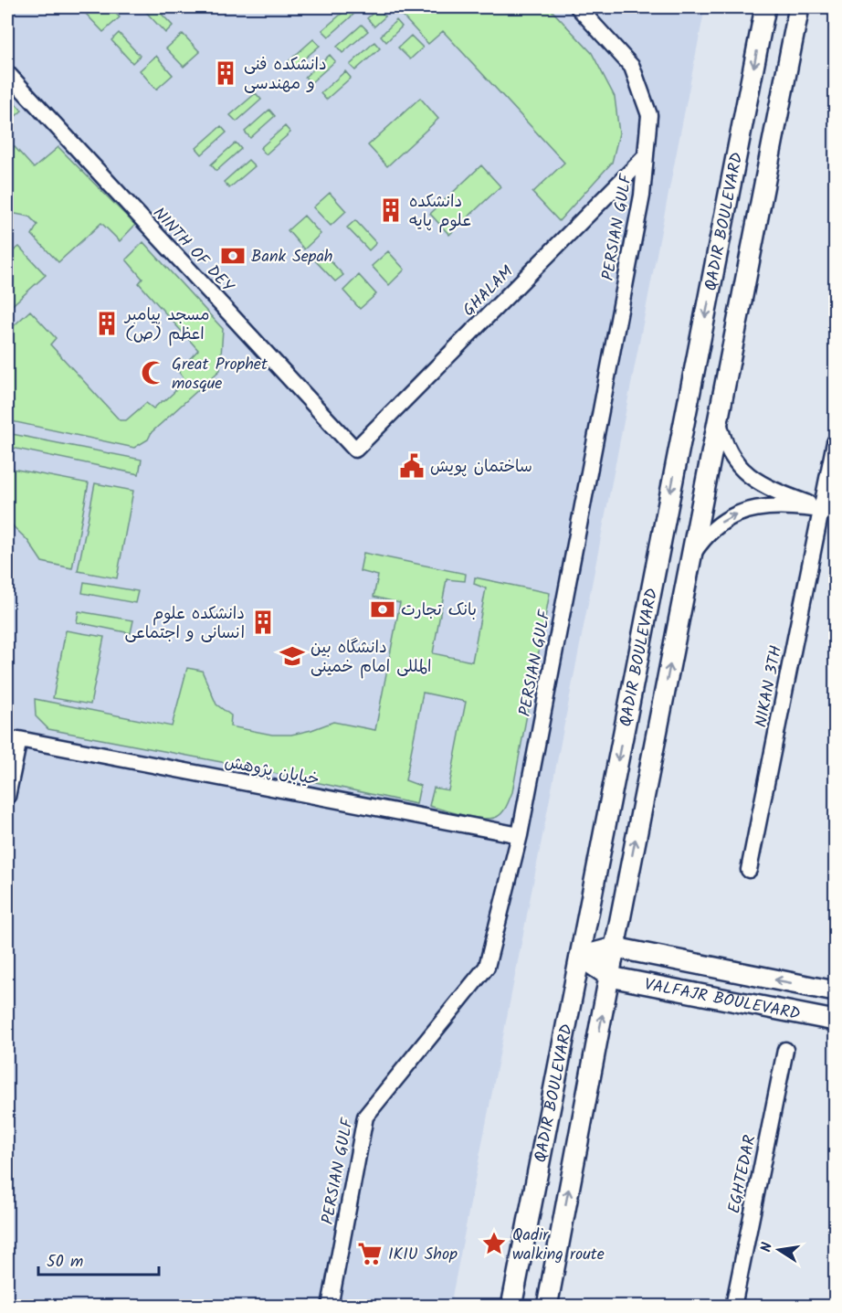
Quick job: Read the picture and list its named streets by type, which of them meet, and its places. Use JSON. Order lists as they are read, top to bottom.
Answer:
{
  "streets": {
    "main road": ["QADIR BOULEVARD", "VALFAJR BOULEVARD"],
    "street": [
      "PERSIAN GULF",
      "NINTH OF DEY",
      "GHALAM",
      "NIKAN 3TH",
      "خیابان پژوهش",
      "EGHTEDAR"
    ]
  },
  "crossings": [
    ["QADIR BOULEVARD", "VALFAJR BOULEVARD"],
    ["PERSIAN GULF", "GHALAM"],
    ["PERSIAN GULF", "خیابان پژوهش"],
    ["NINTH OF DEY", "GHALAM"]
  ],
  "places": {
    "building": [
      "دانشکده فنی و مهندسی",
      "دانشکده علوم پایه",
      "مسجد پیامبر اعظم (ص)",
      "دانشکده علوم انسانی و اجتماعی"
    ],
    "bank": ["Bank Sepah", "بانک تجارت"],
    "mosque": ["Great Prophet mosque"],
    "public building": ["ساختمان پویش"],
    "school or university": ["دانشگاه بین المللی امام خمینی"],
    "place": ["Qadir walking route"],
    "supermarket": ["IKIU Shop"]
  },
  "scale_bar": "50 m",
  "north": "left"
}
